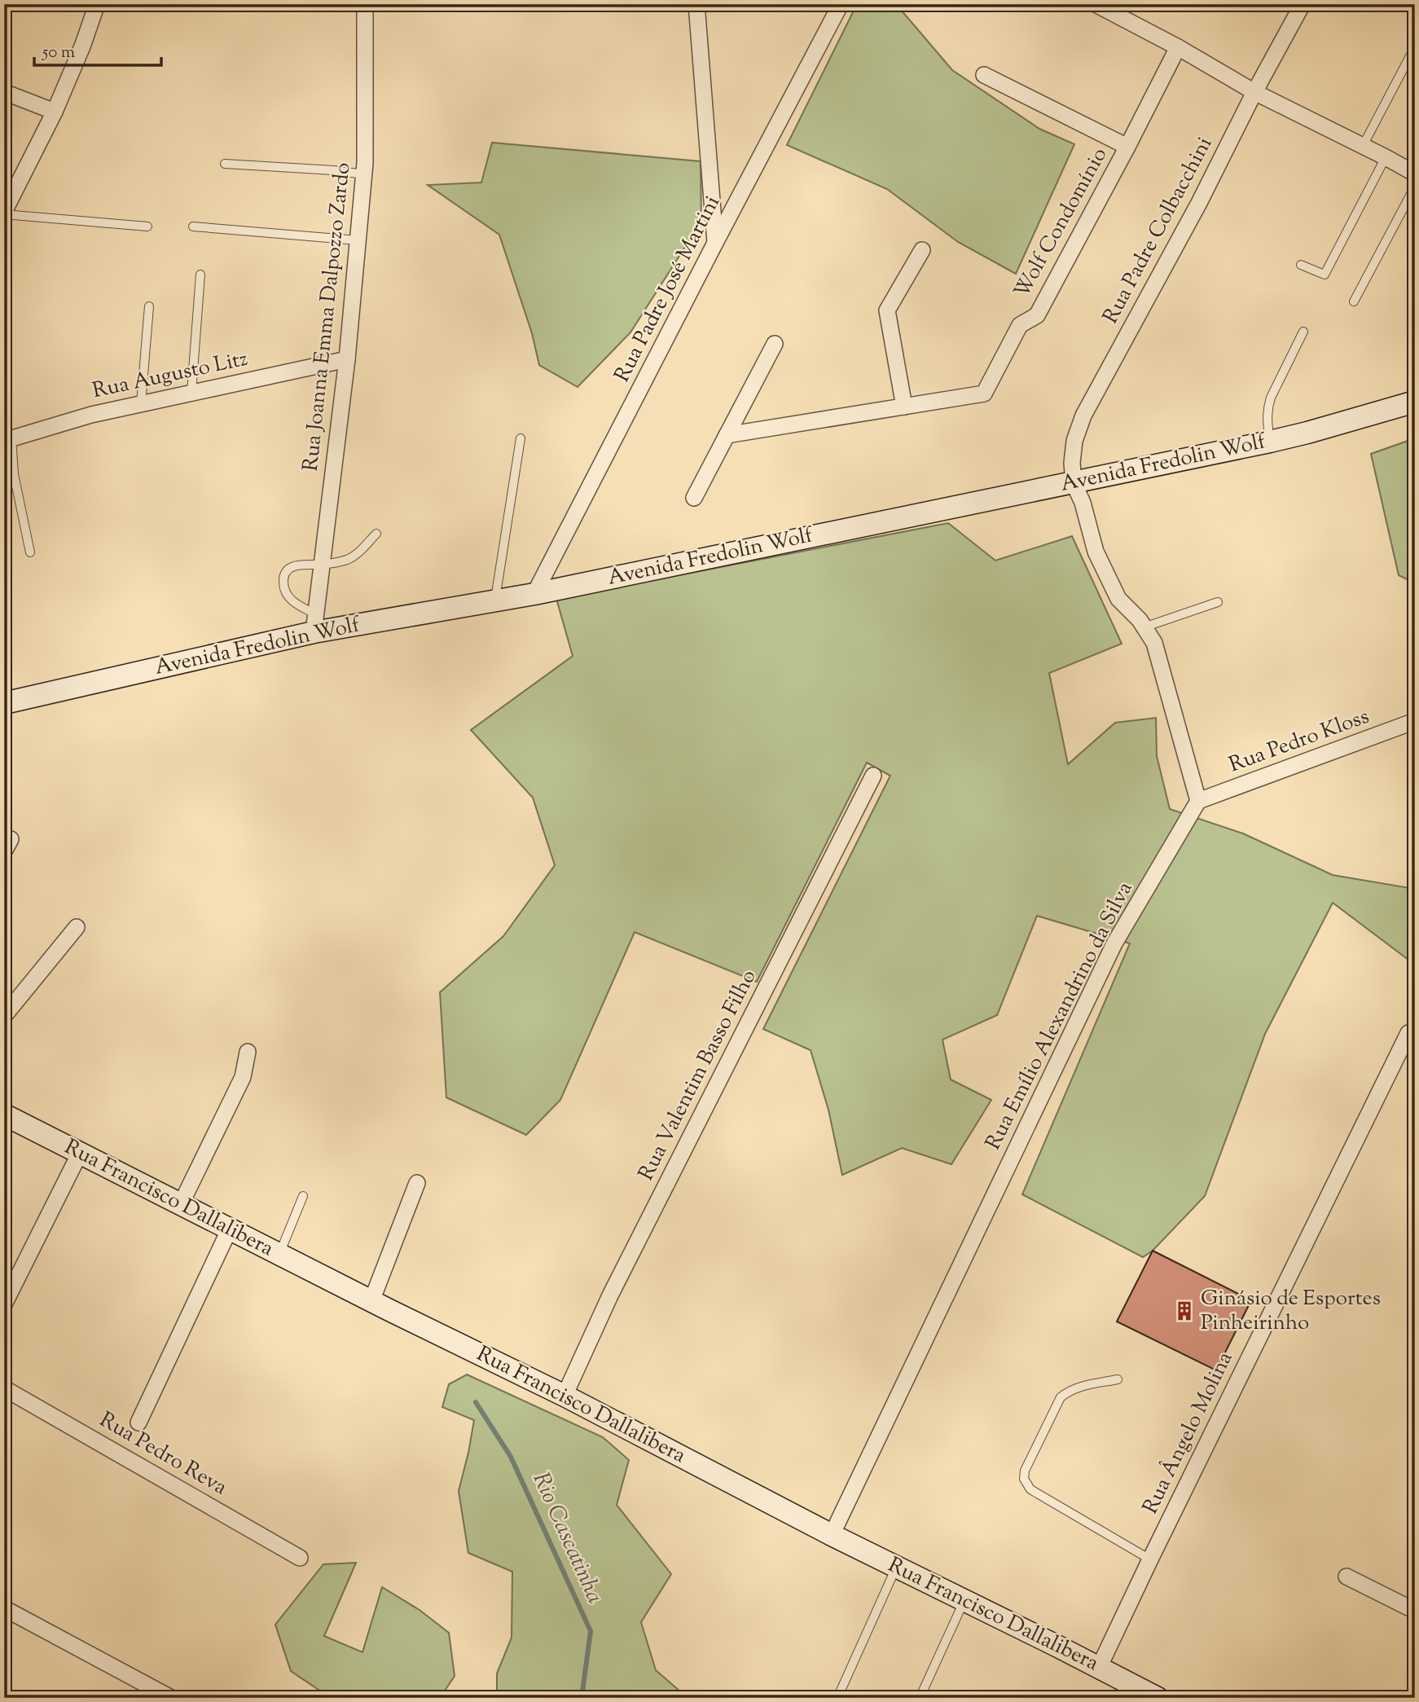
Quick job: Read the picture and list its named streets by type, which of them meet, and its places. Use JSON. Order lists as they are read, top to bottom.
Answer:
{
  "streets": {
    "main road": ["Avenida Fredolin Wolf", "Rua Francisco Dallalibera"],
    "street": [
      "Wolf Condomínio",
      "Rua Padre Colbacchini",
      "Rua Padre José Martini",
      "Rua Joanna Emma Dalpozzo Zardo",
      "Rua Augusto Litz",
      "Rua Pedro Kloss",
      "Rua Emílio Alexandrino da Silva",
      "Rua Valentim Basso Filho",
      "Rua Ângelo Molina",
      "Rua Pedro Reva"
    ]
  },
  "crossings": [
    ["Rua Padre Colbacchini", "Avenida Fredolin Wolf"],
    ["Rua Padre José Martini", "Avenida Fredolin Wolf"],
    ["Rua Joanna Emma Dalpozzo Zardo", "Rua Augusto Litz"],
    ["Rua Joanna Emma Dalpozzo Zardo", "Avenida Fredolin Wolf"],
    ["Rua Pedro Kloss", "Rua Emílio Alexandrino da Silva"],
    ["Rua Emílio Alexandrino da Silva", "Rua Francisco Dallalibera"],
    ["Rua Valentim Basso Filho", "Rua Francisco Dallalibera"],
    ["Rua Francisco Dallalibera", "Rua Ângelo Molina"]
  ],
  "water": ["Rio Cascatinha"],
  "places": {
    "building": ["Ginásio de Esportes Pinheirinho"]
  },
  "scale_bar": "50 m"
}
